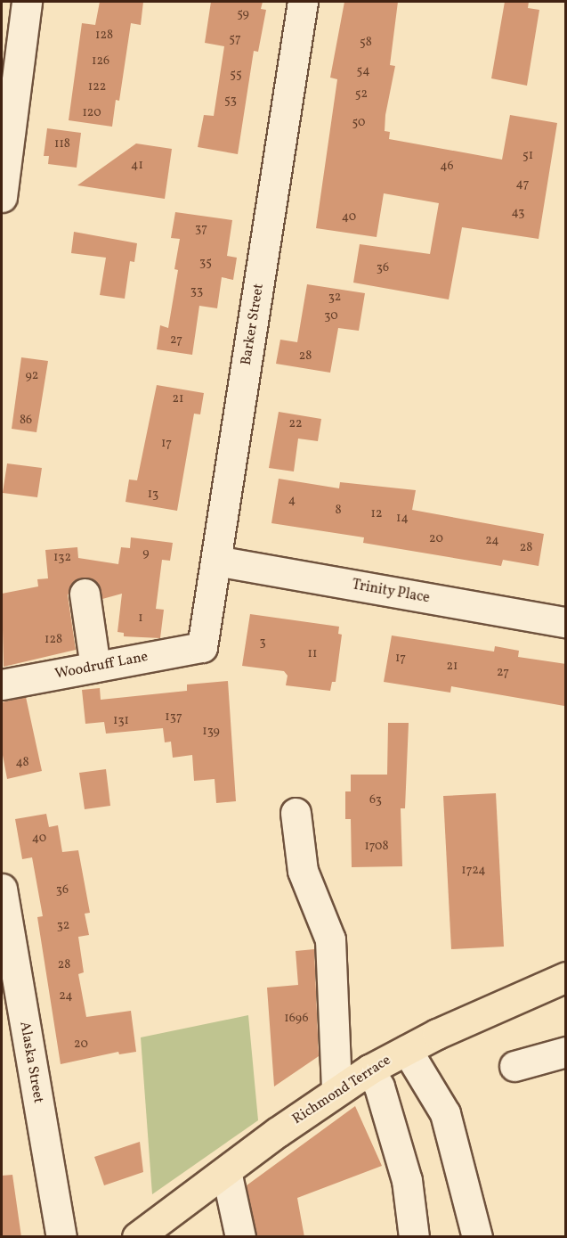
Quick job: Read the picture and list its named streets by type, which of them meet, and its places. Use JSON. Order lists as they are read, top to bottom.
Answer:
{
  "streets": {
    "main road": ["Richmond Terrace"],
    "street": [
      "Barker Street",
      "Trinity Place",
      "Woodruff Lane",
      "Alaska Street"
    ]
  },
  "crossings": [
    ["Barker Street", "Trinity Place"],
    ["Barker Street", "Woodruff Lane"]
  ],
  "house_numbers": [
    "59",
    "128",
    "57",
    "58",
    "126",
    "54",
    "55",
    "122",
    "52",
    "53",
    "120",
    "50",
    "118",
    "51",
    "41",
    "46",
    "47",
    "43",
    "40",
    "37",
    "35",
    "36",
    "33",
    "32",
    "30",
    "27",
    "28",
    "92",
    "21",
    "86",
    "22",
    "17",
    "13",
    "4",
    "8",
    "12",
    "14",
    "20",
    "24",
    "28",
    "9",
    "132",
    "1",
    "128",
    "3",
    "11",
    "17",
    "21",
    "27",
    "137",
    "131",
    "139",
    "48",
    "63",
    "40",
    "1708",
    "1724",
    "36",
    "32",
    "28",
    "24",
    "1696",
    "20"
  ]
}
